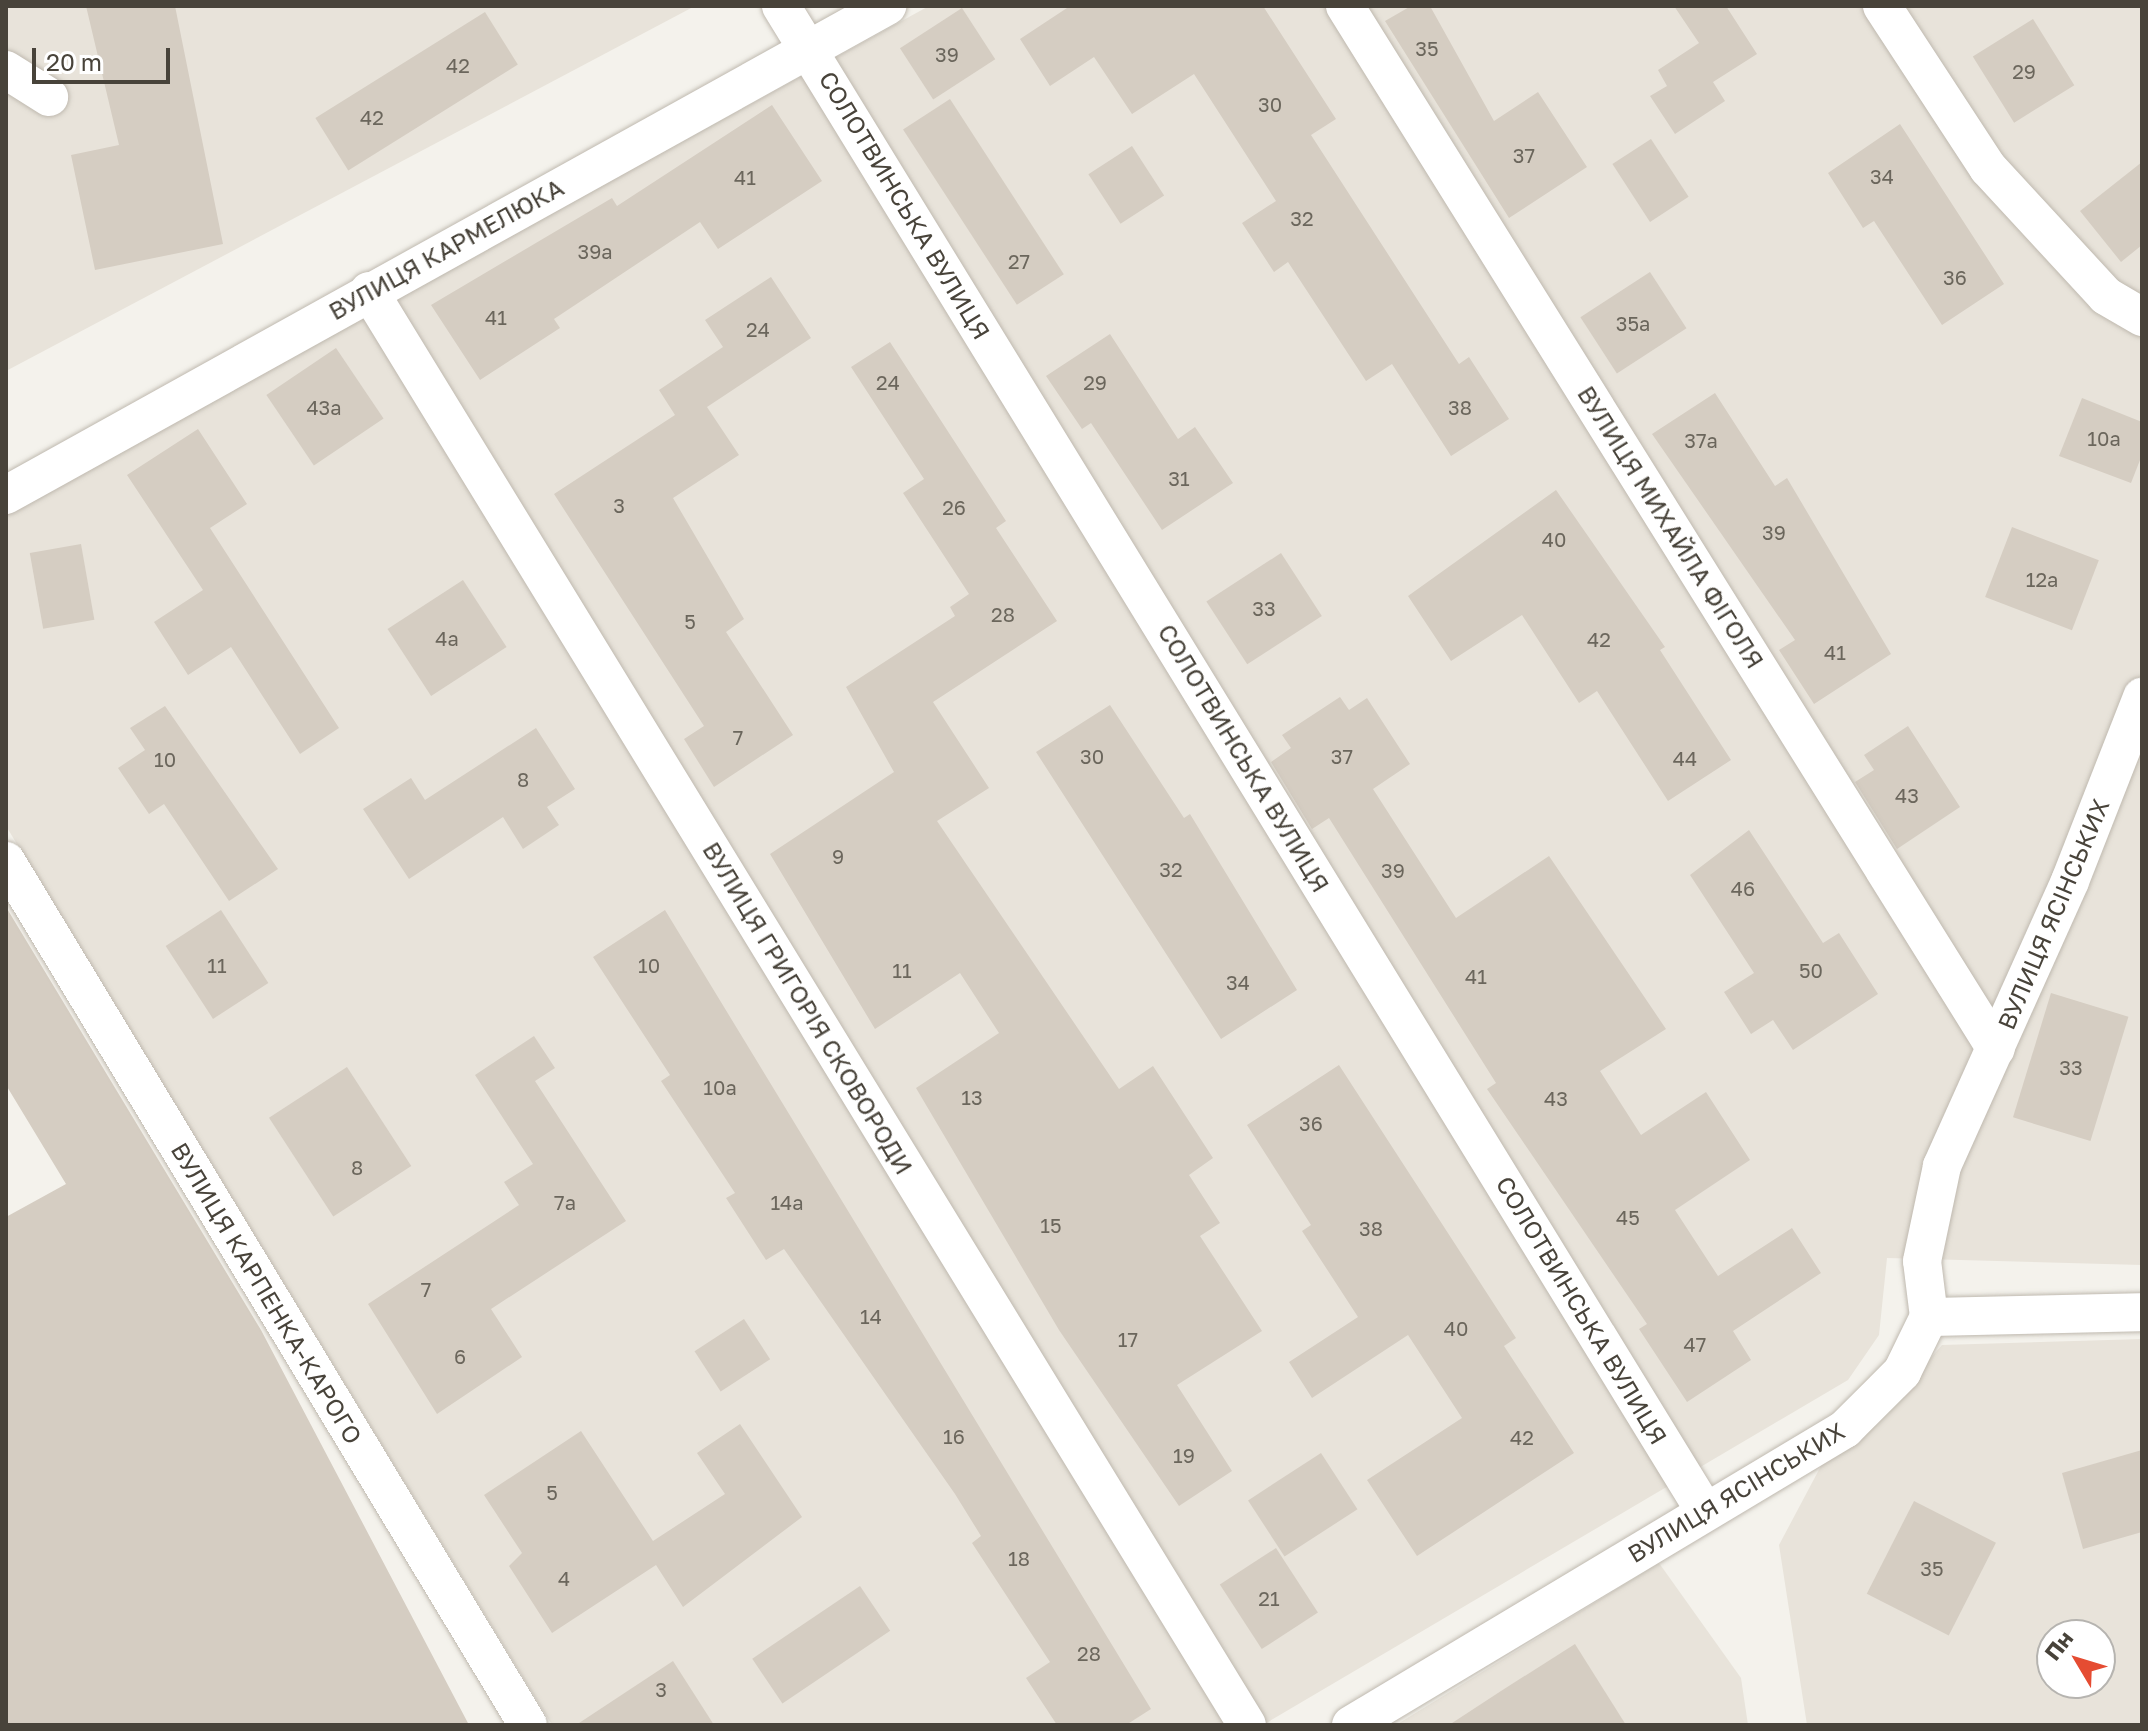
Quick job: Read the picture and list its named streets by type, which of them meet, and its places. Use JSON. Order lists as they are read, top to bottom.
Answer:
{
  "streets": {
    "street": [
      "СОЛОТВИНСЬКА ВУЛИЦЯ",
      "ВУЛИЦЯ КАРМЕЛЮКА",
      "ВУЛИЦЯ МИХАЙЛА ФІГОЛЯ",
      "ВУЛИЦЯ ЯСІНСЬКИХ",
      "ВУЛИЦЯ ГРИГОРІЯ СКОВОРОДИ",
      "ВУЛИЦЯ КАРПЕНКА-КАРОГО"
    ]
  },
  "crossings": [
    ["СОЛОТВИНСЬКА ВУЛИЦЯ", "ВУЛИЦЯ КАРМЕЛЮКА"],
    ["СОЛОТВИНСЬКА ВУЛИЦЯ", "ВУЛИЦЯ ЯСІНСЬКИХ"],
    ["ВУЛИЦЯ КАРМЕЛЮКА", "ВУЛИЦЯ ГРИГОРІЯ СКОВОРОДИ"],
    ["ВУЛИЦЯ МИХАЙЛА ФІГОЛЯ", "ВУЛИЦЯ ЯСІНСЬКИХ"]
  ],
  "house_numbers": [
    "35",
    "39",
    "42",
    "29",
    "30",
    "42",
    "37",
    "34",
    "41",
    "32",
    "39а",
    "27",
    "36",
    "41",
    "35а",
    "24",
    "24",
    "29",
    "43а",
    "38",
    "10а",
    "37а",
    "31",
    "3",
    "26",
    "39",
    "40",
    "12а",
    "33",
    "28",
    "5",
    "4а",
    "42",
    "41",
    "7",
    "30",
    "37",
    "44",
    "10",
    "8",
    "43",
    "9",
    "32",
    "39",
    "46",
    "11",
    "10",
    "11",
    "50",
    "41",
    "34",
    "33",
    "10а",
    "13",
    "43",
    "36",
    "8",
    "7а",
    "14а",
    "45",
    "15",
    "38",
    "7",
    "14",
    "40",
    "17",
    "47",
    "6",
    "16",
    "42",
    "19",
    "5",
    "18",
    "35",
    "4",
    "21",
    "28",
    "3"
  ],
  "scale_bar": "20 m",
  "north": "top left"
}
